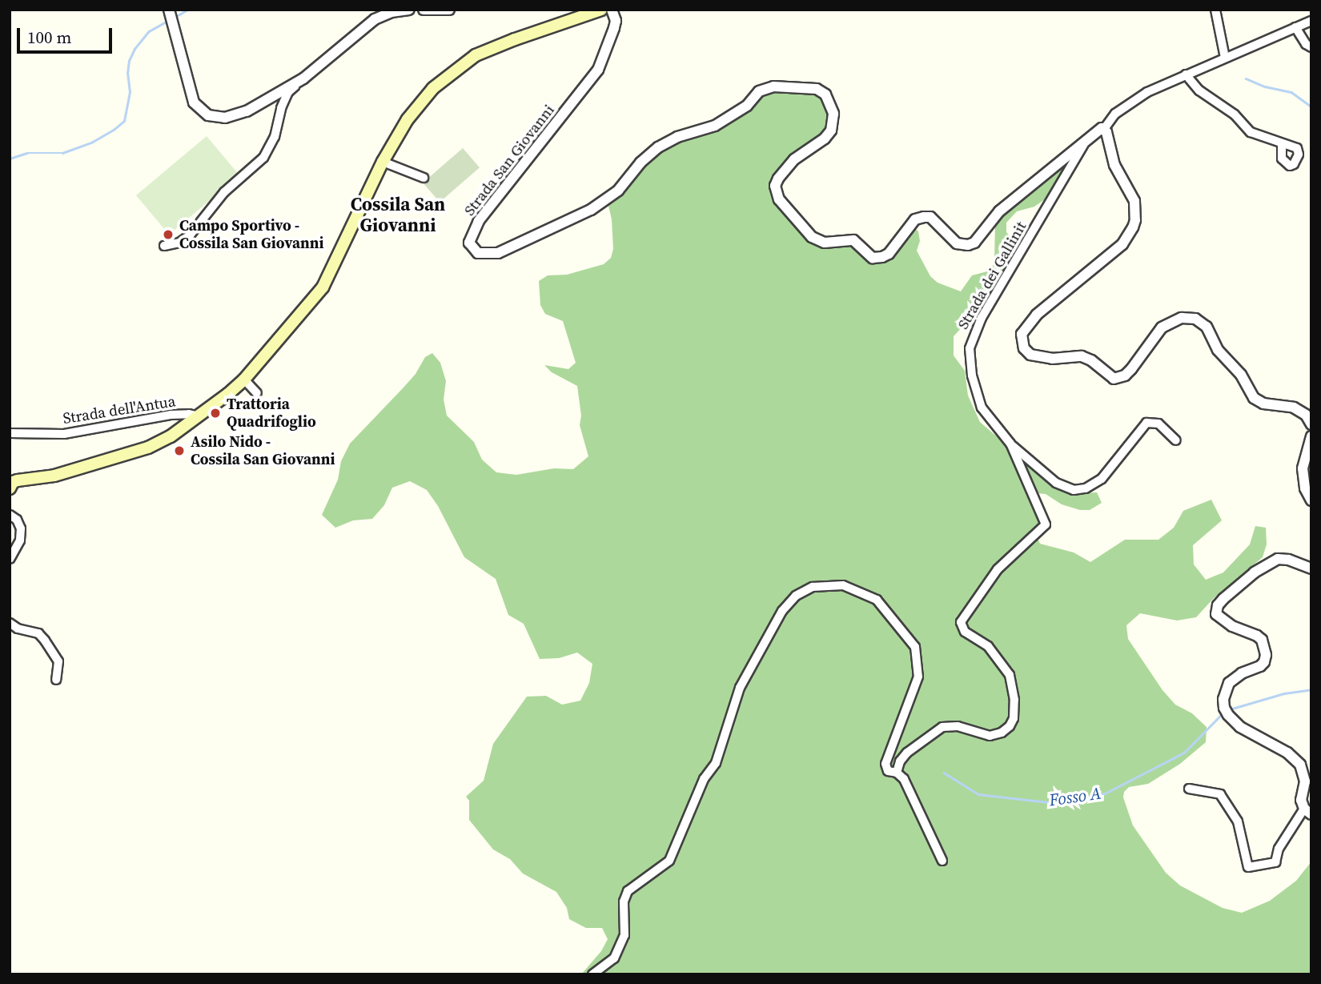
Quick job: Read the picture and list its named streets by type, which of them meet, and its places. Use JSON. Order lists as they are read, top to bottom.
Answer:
{
  "streets": {
    "street": ["Strada San Giovanni", "Strada dei Gallinit", "Strada dell'Antua"]
  },
  "crossings": [
    ["Strada San Giovanni", "Strada dei Gallinit"]
  ],
  "districts": ["Cossila San Giovanni"],
  "water": ["Fosso A"],
  "places": ["Campo Sportivo - Cossila San Giovanni", "Trattoria Quadrifoglio", "Asilo Nido - Cossila San Giovanni"],
  "scale_bar": "100 m"
}
